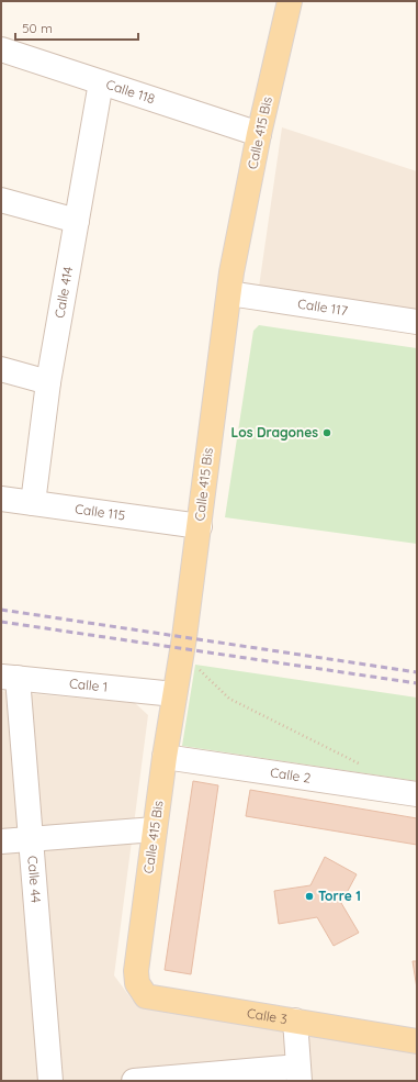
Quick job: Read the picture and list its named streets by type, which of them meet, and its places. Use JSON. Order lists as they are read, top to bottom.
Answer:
{
  "streets": {
    "main road": ["Calle 415 Bis", "Calle 3"],
    "street": [
      "Calle 118",
      "Calle 414",
      "Calle 117",
      "Calle 115",
      "Calle 1",
      "Calle 2",
      "Calle 44"
    ]
  },
  "crossings": [
    ["Calle 118", "Calle 415 Bis"],
    ["Calle 118", "Calle 414"],
    ["Calle 415 Bis", "Calle 117"],
    ["Calle 415 Bis", "Calle 115"],
    ["Calle 415 Bis", "Calle 1"],
    ["Calle 415 Bis", "Calle 2"],
    ["Calle 415 Bis", "Calle 3"],
    ["Calle 414", "Calle 115"],
    ["Calle 1", "Calle 44"]
  ],
  "places": ["Los Dragones", "Torre 1"],
  "scale_bar": "50 m"
}
